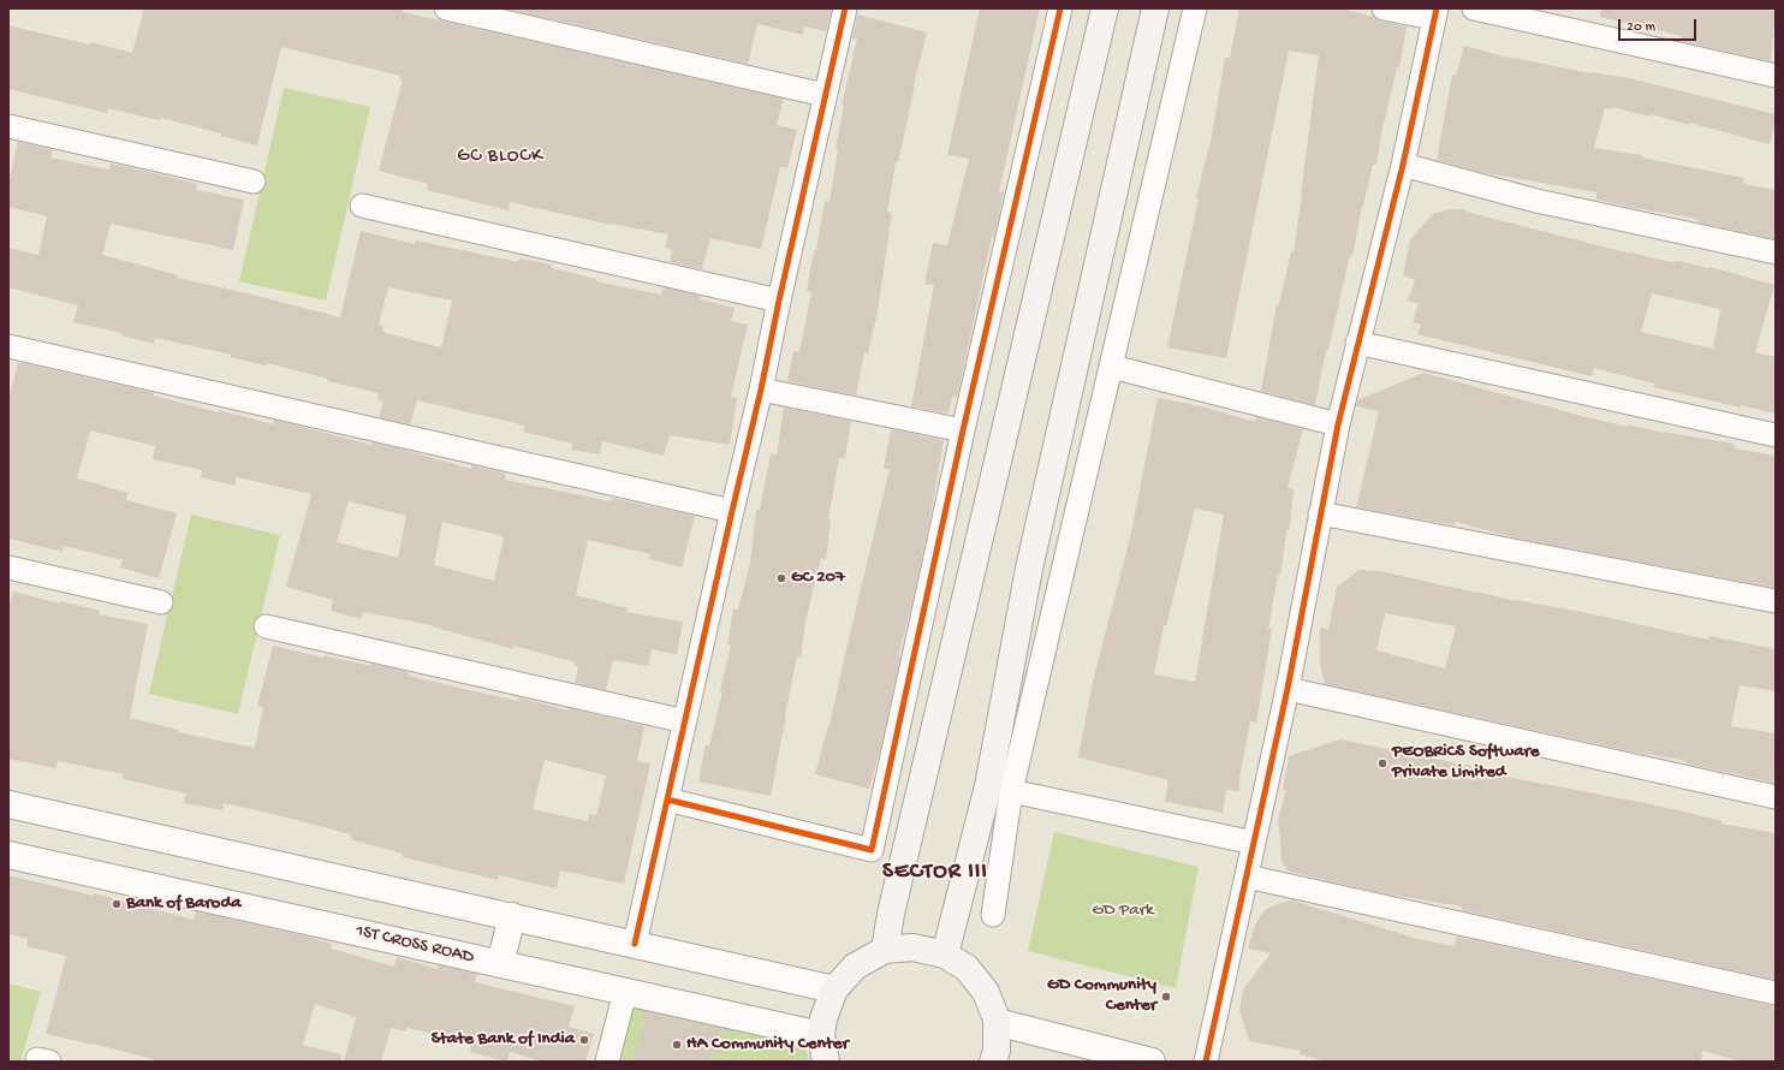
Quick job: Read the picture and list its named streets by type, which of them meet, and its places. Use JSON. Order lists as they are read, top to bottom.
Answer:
{
  "streets": {
    "street": ["1ST CROSS ROAD"]
  },
  "districts": ["GC BLOCK", "SECTOR III"],
  "parks": ["GD Park"],
  "places": [
    "GC 207",
    "PEOBRiCS Software Private Limited",
    "Bank of Baroda",
    "GD Community Center",
    "State Bank of India",
    "HA Community Center"
  ],
  "scale_bar": "20 m"
}
